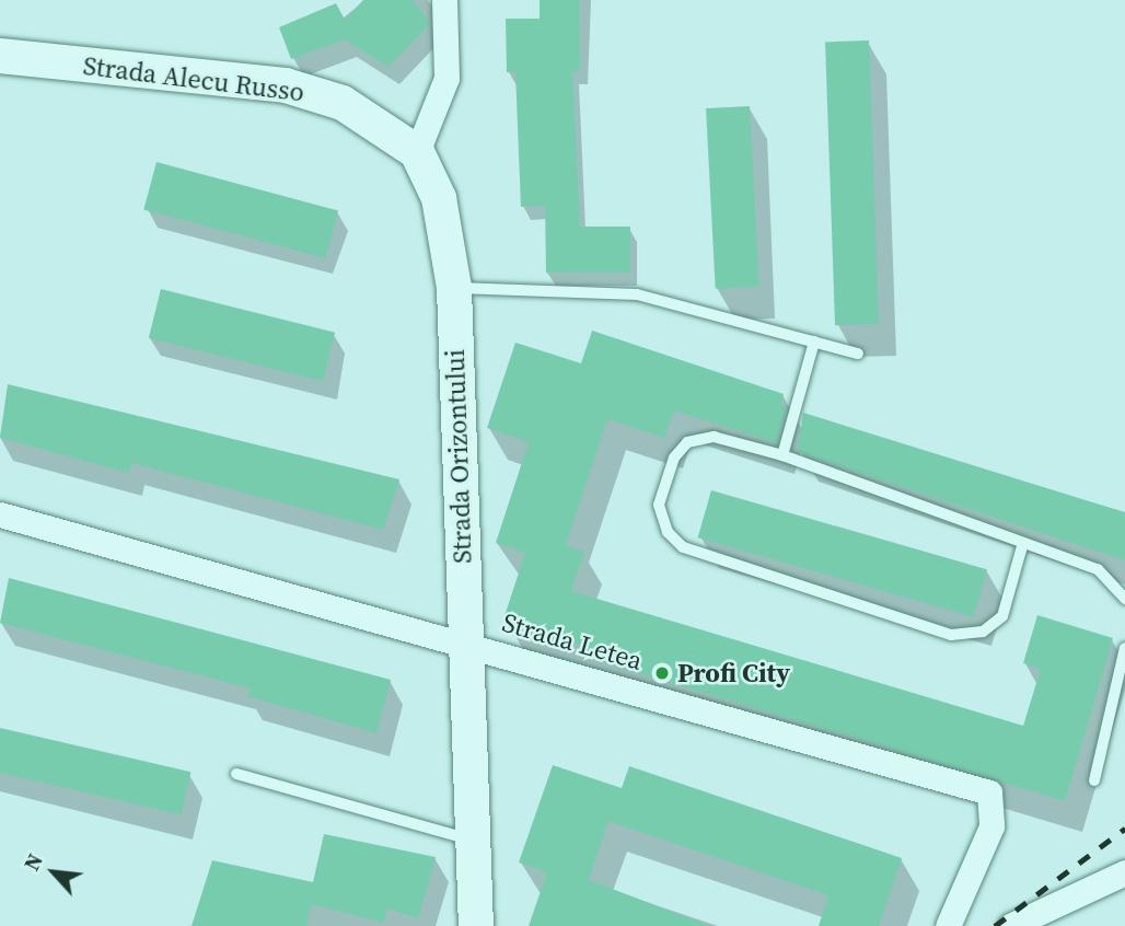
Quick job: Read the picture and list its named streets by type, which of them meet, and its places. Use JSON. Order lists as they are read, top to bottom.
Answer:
{
  "streets": {
    "street": ["Strada Alecu Russo", "Strada Orizontului", "Strada Letea"]
  },
  "crossings": [
    ["Strada Alecu Russo", "Strada Orizontului"],
    ["Strada Orizontului", "Strada Letea"]
  ],
  "places": ["Profi City"],
  "north": "top left"
}
